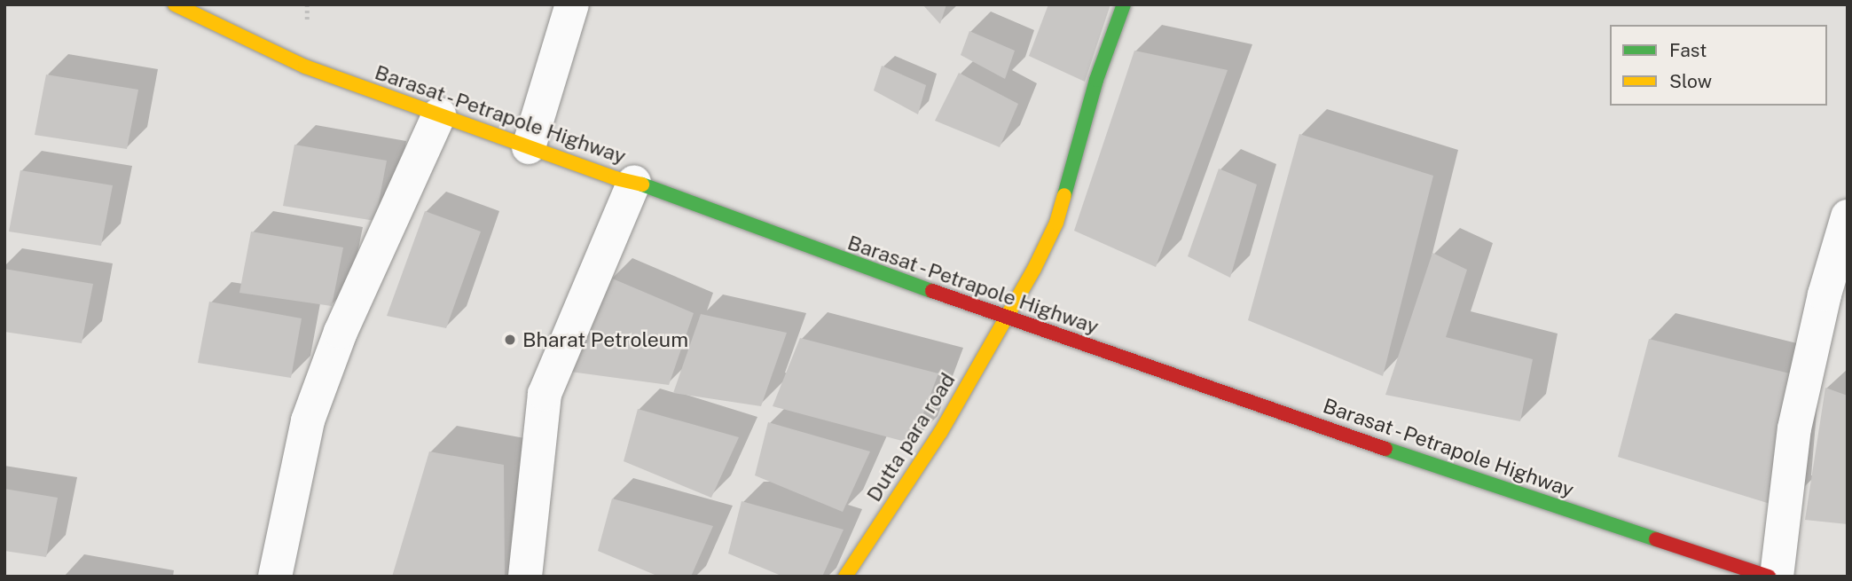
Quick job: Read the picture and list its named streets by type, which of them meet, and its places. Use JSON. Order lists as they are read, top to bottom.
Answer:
{
  "streets": {
    "main road": ["Barasat - Petrapole Highway", "Dutta para road"]
  },
  "crossings": [
    ["Barasat - Petrapole Highway", "Dutta para road"]
  ],
  "places": ["Bharat Petroleum"],
  "legend": ["Fast", "Slow"]
}
